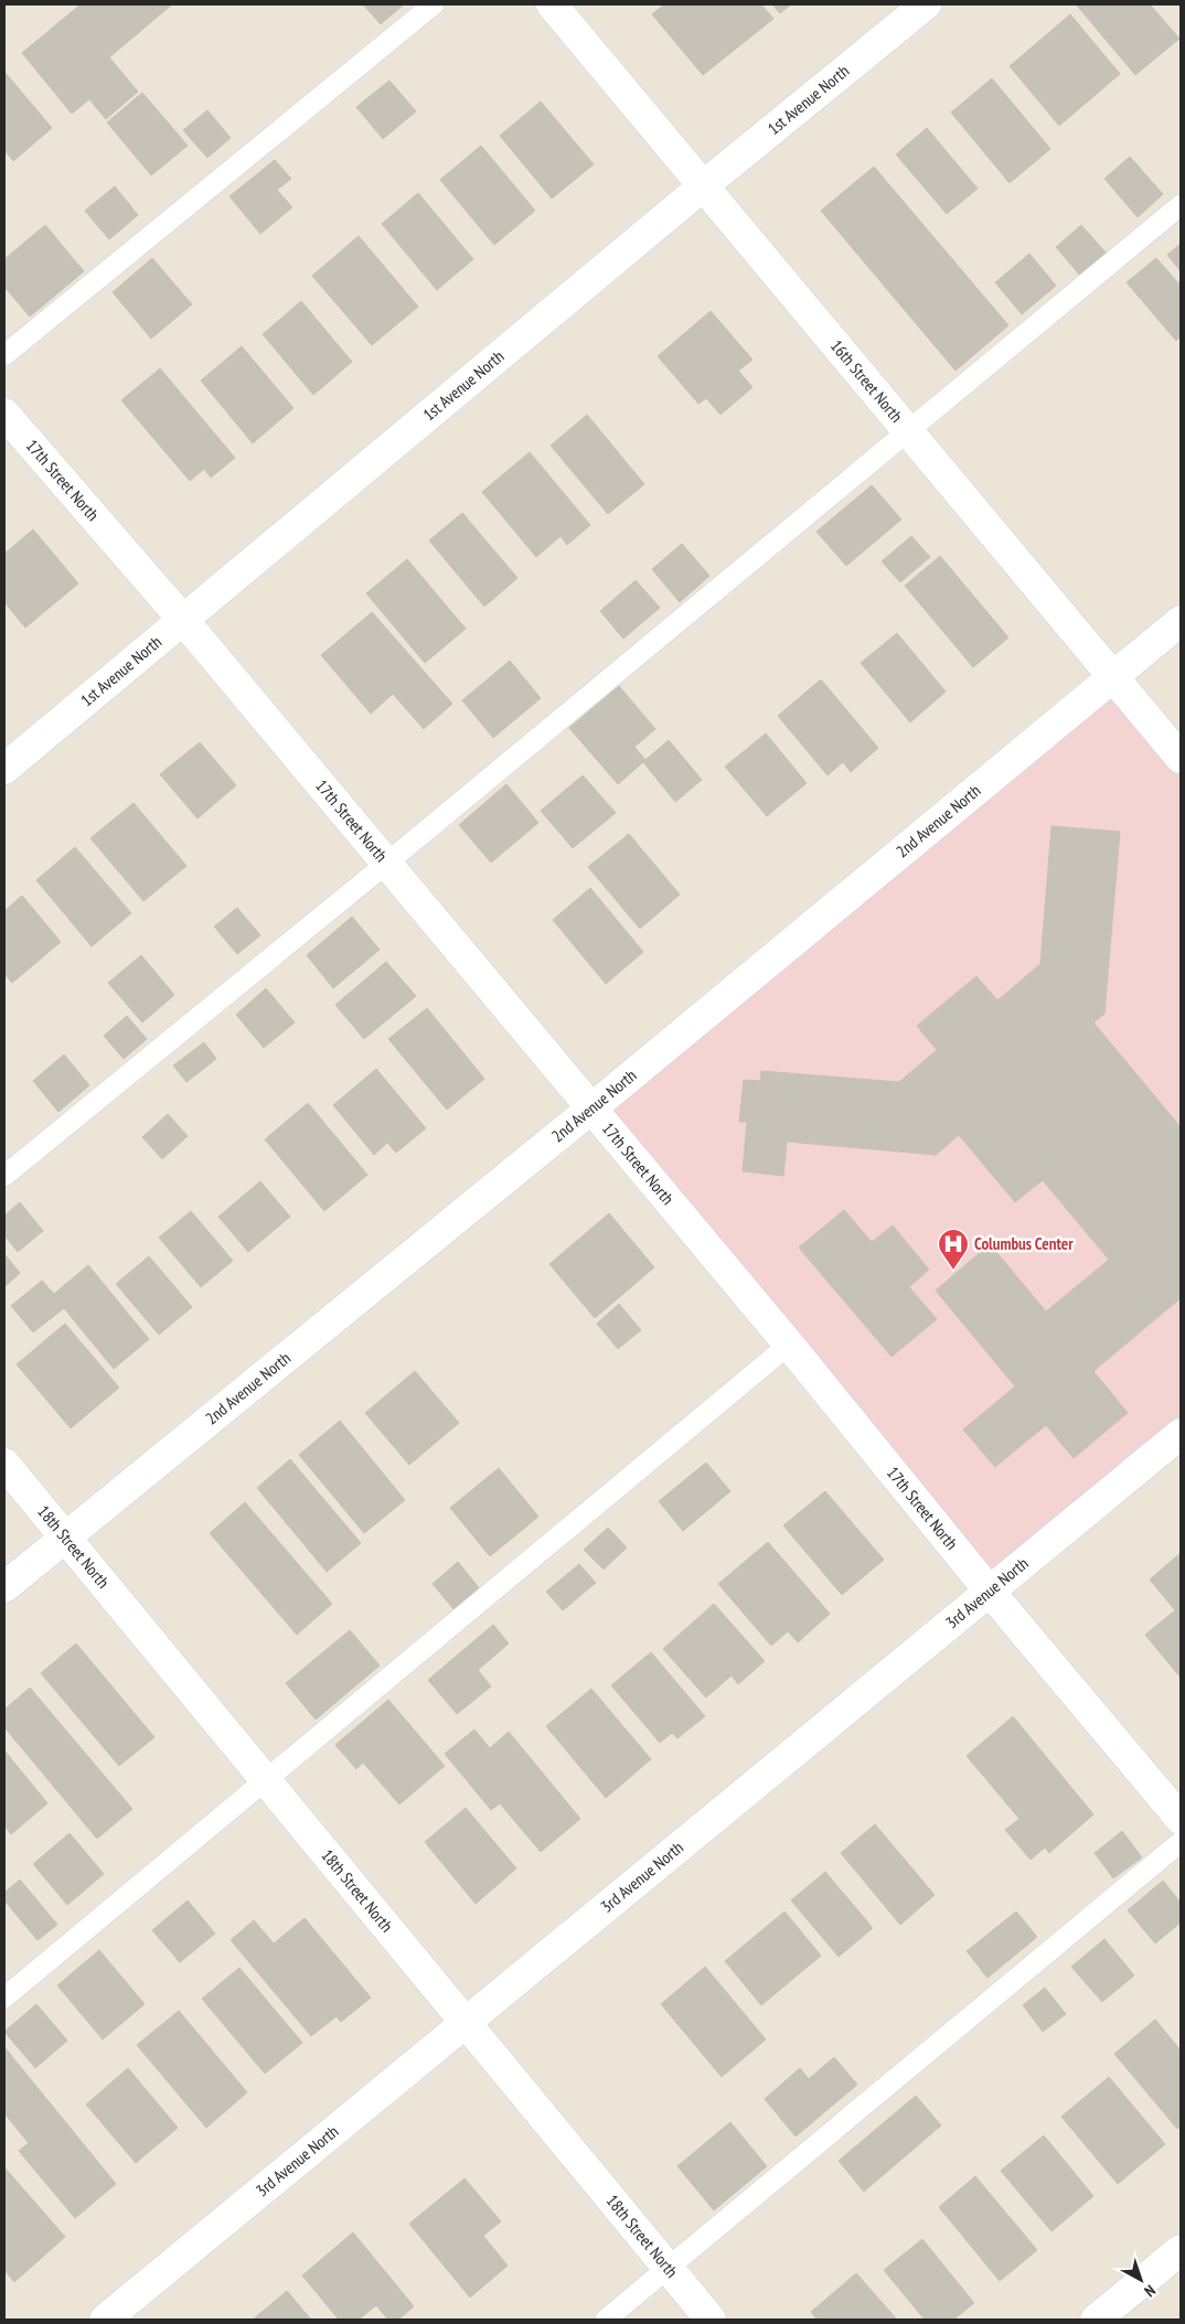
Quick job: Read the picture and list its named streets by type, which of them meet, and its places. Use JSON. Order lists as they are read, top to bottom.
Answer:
{
  "streets": {
    "street": [
      "1st Avenue North",
      "16th Street North",
      "17th Street North",
      "2nd Avenue North",
      "18th Street North",
      "3rd Avenue North"
    ]
  },
  "crossings": [
    ["1st Avenue North", "16th Street North"],
    ["1st Avenue North", "17th Street North"],
    ["16th Street North", "2nd Avenue North"],
    ["17th Street North", "2nd Avenue North"],
    ["17th Street North", "3rd Avenue North"],
    ["2nd Avenue North", "18th Street North"],
    ["18th Street North", "3rd Avenue North"]
  ],
  "places": {
    "hospital": ["Columbus Center"]
  },
  "north": "bottom right"
}
